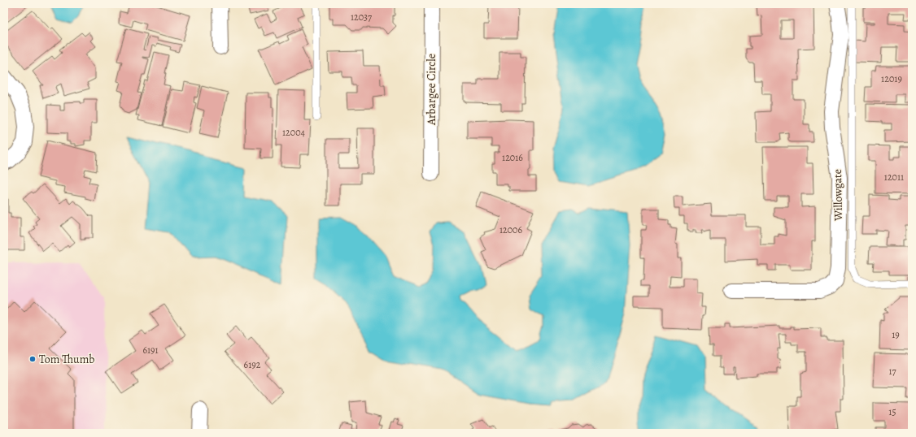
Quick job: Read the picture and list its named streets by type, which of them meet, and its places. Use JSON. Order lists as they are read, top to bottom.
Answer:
{
  "streets": {
    "street": ["Arbargee Circle", "Willowgate"]
  },
  "places": ["Tom Thumb"],
  "house_numbers": [
    "12037",
    "12019",
    "12004",
    "12016",
    "12011",
    "12006",
    "19",
    "6191",
    "6192",
    "17",
    "15"
  ]
}
